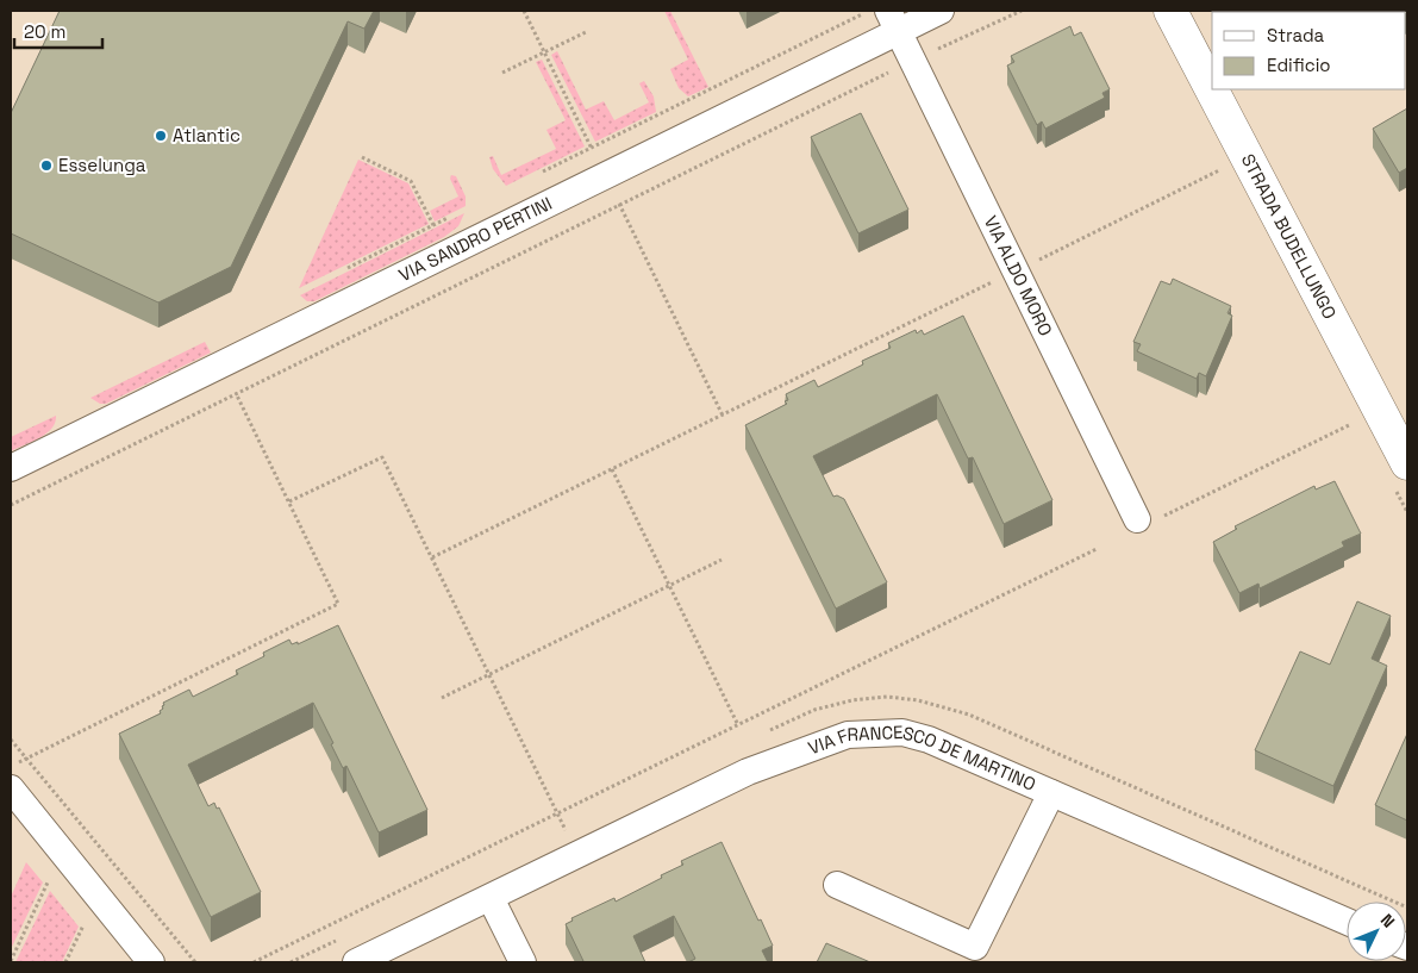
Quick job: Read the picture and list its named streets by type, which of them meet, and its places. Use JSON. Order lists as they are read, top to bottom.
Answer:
{
  "streets": {
    "street": [
      "STRADA BUDELLUNGO",
      "VIA SANDRO PERTINI",
      "VIA ALDO MORO",
      "VIA FRANCESCO DE MARTINO"
    ]
  },
  "crossings": [
    ["VIA SANDRO PERTINI", "VIA ALDO MORO"]
  ],
  "places": ["Atlantic", "Esselunga"],
  "legend": ["Strada", "Edificio"],
  "scale_bar": "20 m",
  "north": "top right"
}
